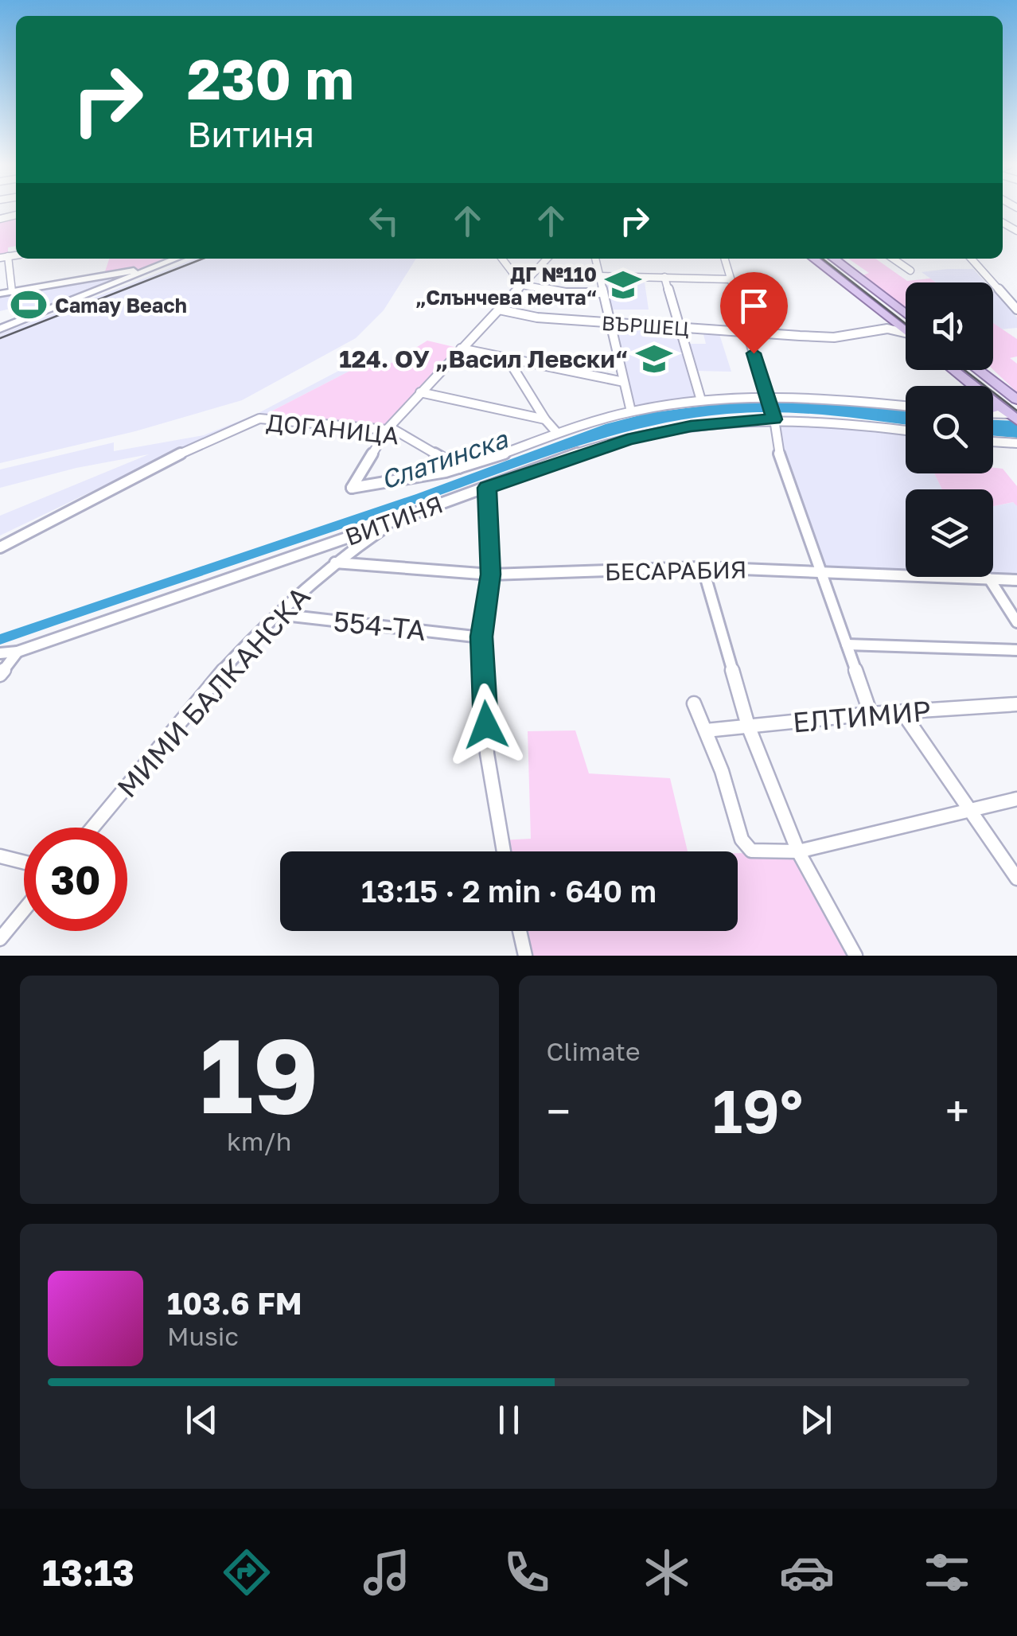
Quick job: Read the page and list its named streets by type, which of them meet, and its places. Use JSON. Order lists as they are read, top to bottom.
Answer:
{
  "streets": {
    "street": [
      "ВЪРШЕЦ",
      "ДОГАНИЦА",
      "ВИТИНЯ",
      "БЕСАРАБИЯ",
      "554-ТА",
      "МИМИ БАЛКАНСКА",
      "ЕЛТИМИР"
    ]
  },
  "crossings": [
    ["ДОГАНИЦА", "ВИТИНЯ"],
    ["ВИТИНЯ", "МИМИ БАЛКАНСКА"],
    ["БЕСАРАБИЯ", "МИМИ БАЛКАНСКА"],
    ["554-ТА", "МИМИ БАЛКАНСКА"]
  ],
  "water": ["Слатинска"],
  "places": {
    "school or university": ["ДГ №110 „Слънчева мечта“", "124. ОУ „Васил Левски“"],
    "sports": ["Camay Beach"]
  },
  "page": {
    "turn": ["230 m", "Витиня"],
    "limit": "30",
    "trip": "13:15 · 2 min · 640 m",
    "tile": [
      ["19", "km/h"],
      "Climate"
    ],
    "heat": ["−", "19°", "+"],
    "song": ["103.6 FM", "Music"],
    "tabs": "13:13"
  }
}
